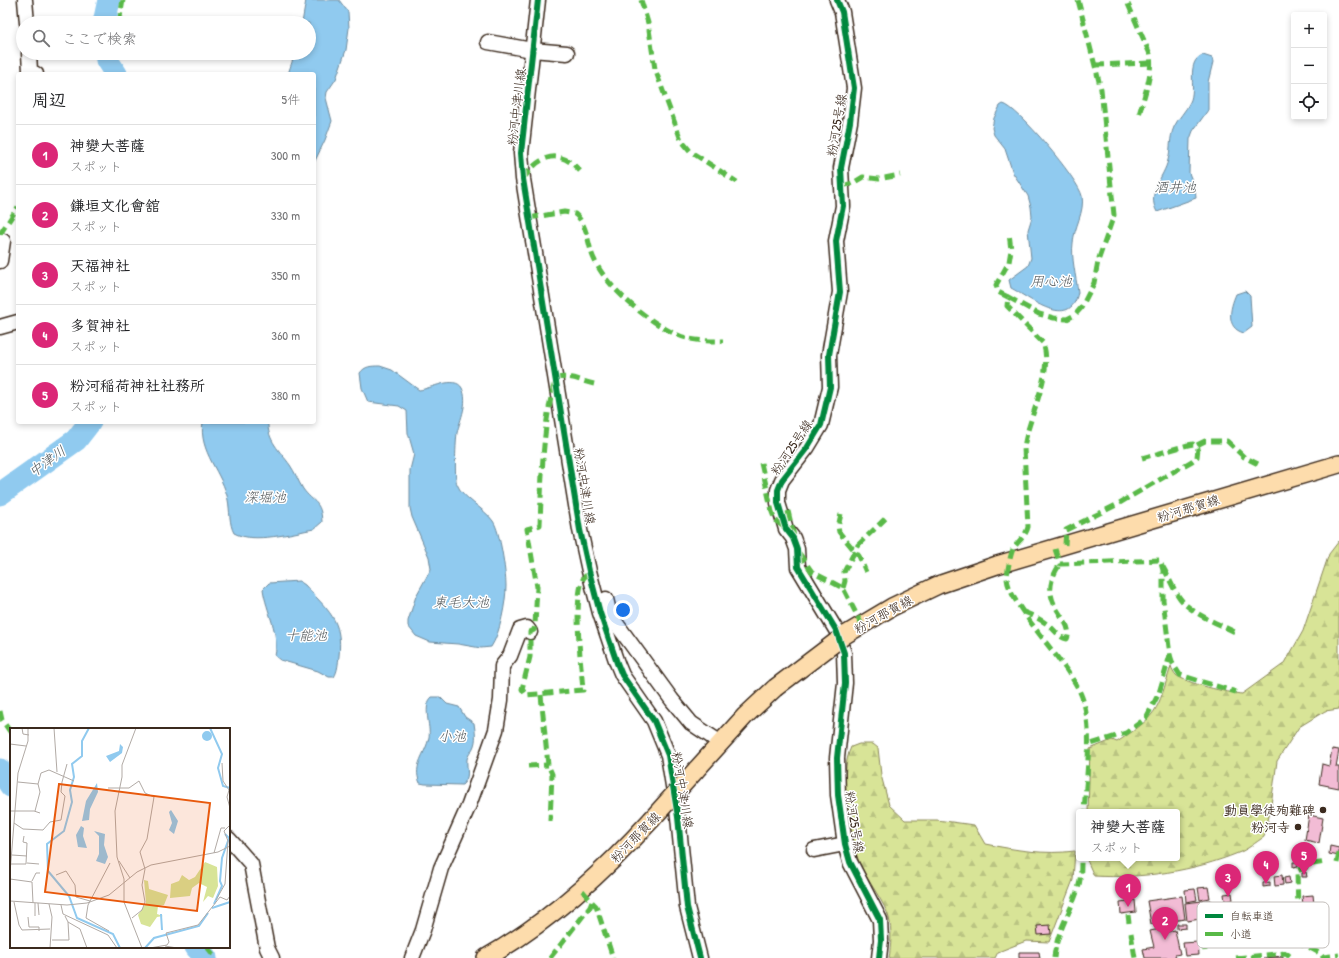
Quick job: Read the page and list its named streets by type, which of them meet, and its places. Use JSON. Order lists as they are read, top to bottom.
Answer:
{
  "streets": {
    "main road": ["粉河那賀線"],
    "street": ["粉河中津川線", "粉河25号線"]
  },
  "water": [
    "酒井池",
    "用心池",
    "中津川",
    "深堀池",
    "東毛大池",
    "十能池",
    "小池"
  ],
  "places": ["動員學徒殉難碑", "粉河寺"],
  "legend": ["自転車道", "小道"],
  "page": {
    "map_buttons": ["+", "−"],
    "search": "ここで検索",
    "heading": ["周辺", "5件"],
    "list": [
      {
        "mark": "1",
        "name": "神變大菩薩",
        "note": "スポット",
        "value": "300 m"
      },
      {
        "mark": "2",
        "name": "鎌垣文化會舘",
        "note": "スポット",
        "value": "330 m"
      },
      {
        "mark": "3",
        "name": "天福神社",
        "note": "スポット",
        "value": "350 m"
      },
      {
        "mark": "4",
        "name": "多賀神社",
        "note": "スポット",
        "value": "360 m"
      },
      {
        "mark": "5",
        "name": "粉河稲荷神社社務所",
        "note": "スポット",
        "value": "380 m"
      }
    ],
    "popup": ["神變大菩薩", "スポット"],
    "pins": [
      "5",
      "4",
      "3",
      "1",
      "2"
    ]
  }
}
